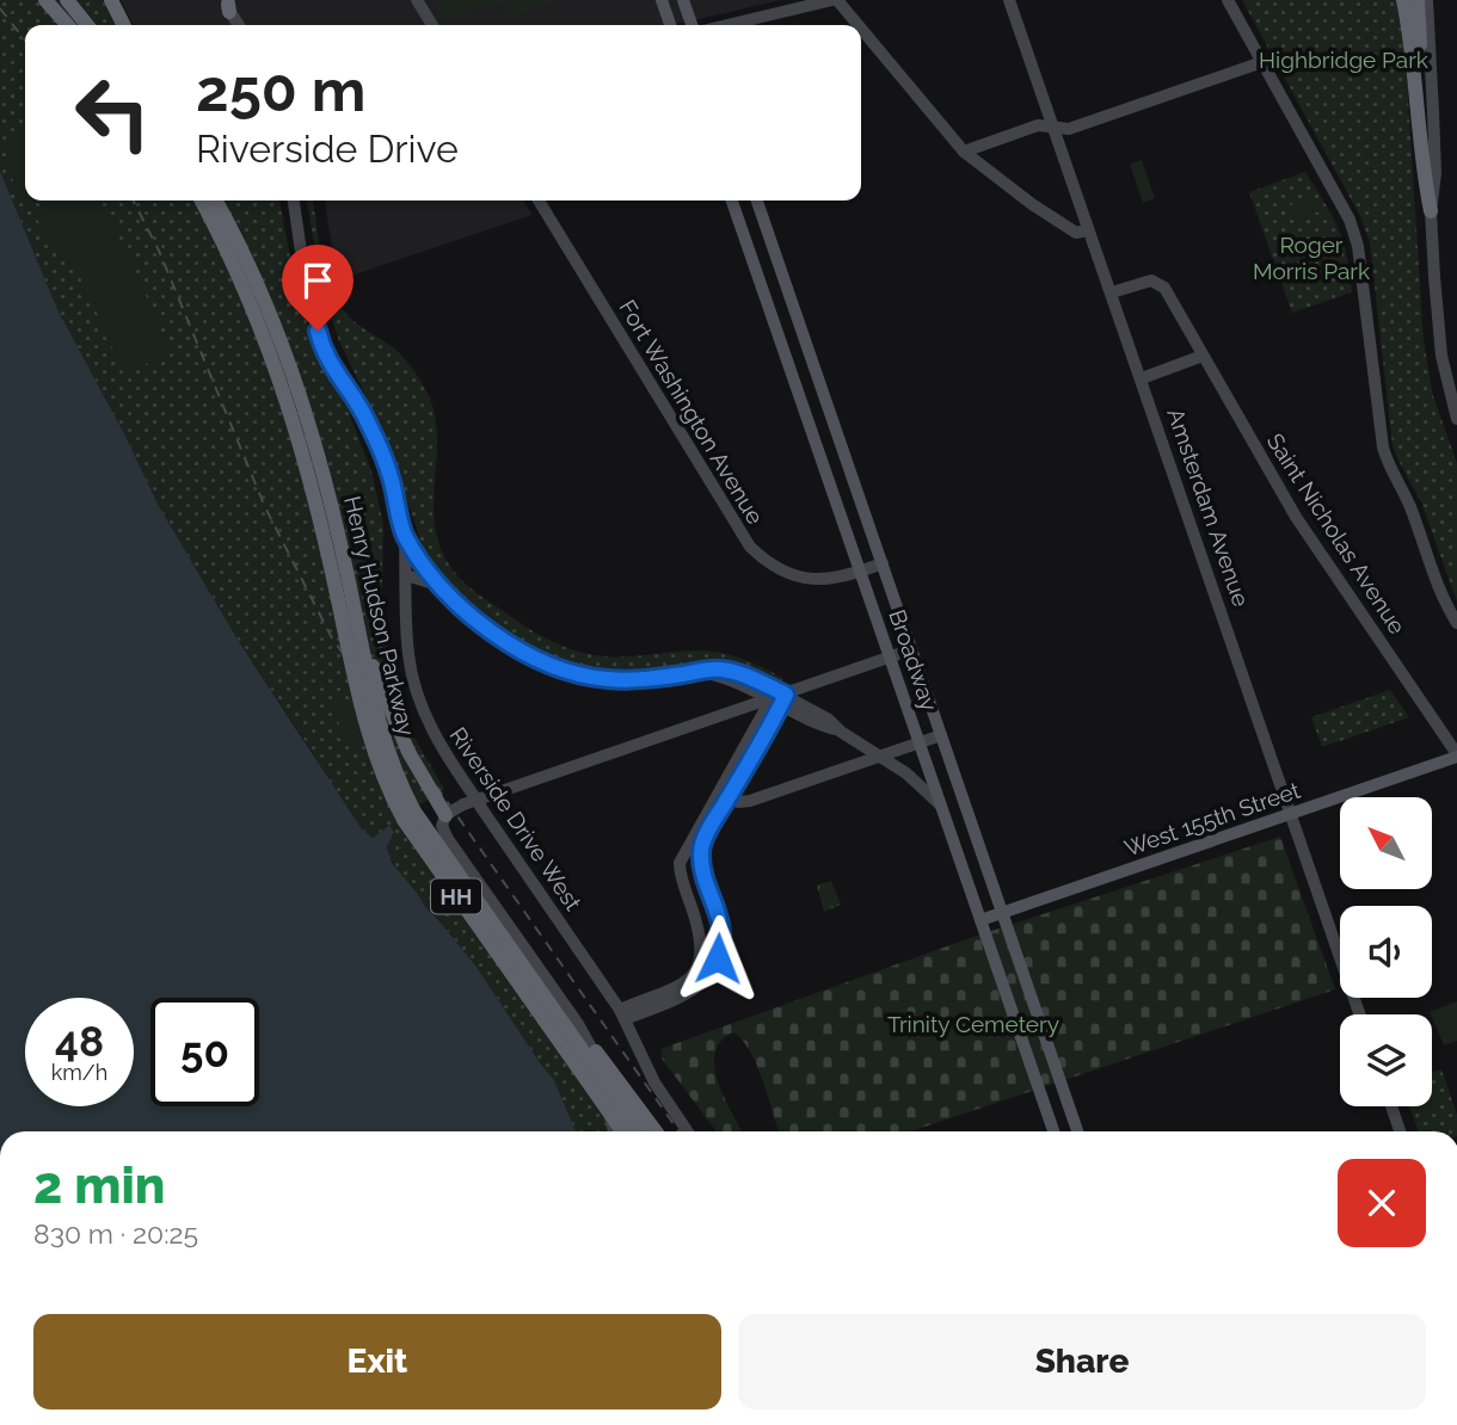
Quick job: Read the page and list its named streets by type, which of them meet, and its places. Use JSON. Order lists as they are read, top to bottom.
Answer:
{
  "streets": {
    "highway": ["Henry Hudson Parkway", "HH"],
    "main road": [
      "Fort Washington Avenue",
      "Amsterdam Avenue",
      "Saint Nicholas Avenue",
      "Broadway",
      "Riverside Drive West",
      "West 155th Street"
    ]
  },
  "crossings": [
    ["Fort Washington Avenue", "Broadway"],
    ["Amsterdam Avenue", "Saint Nicholas Avenue"],
    ["Amsterdam Avenue", "West 155th Street"],
    ["Saint Nicholas Avenue", "West 155th Street"],
    ["Broadway", "West 155th Street"]
  ],
  "parks": ["Highbridge Park", "Roger Morris Park", "Trinity Cemetery"],
  "north": "top left",
  "page": {
    "turn": ["250 m", "Riverside Drive"],
    "speed": "48 km/h",
    "limit": "50",
    "heading": ["2 min", "830 m · 20:25"],
    "buttons": ["Exit", "Share"]
  }
}
